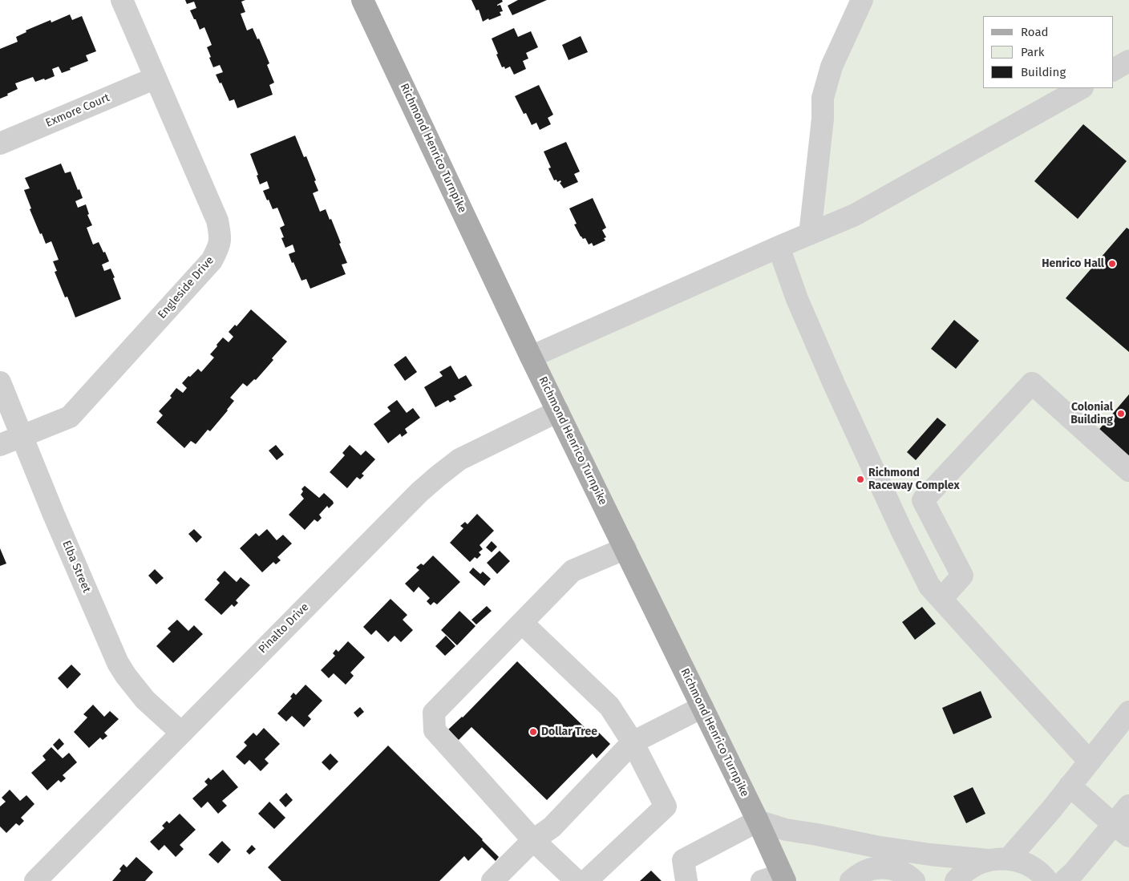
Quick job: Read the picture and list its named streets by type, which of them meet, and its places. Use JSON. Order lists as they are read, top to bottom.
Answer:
{
  "streets": {
    "main road": ["Richmond Henrico Turnpike"],
    "street": [
      "Exmore Court",
      "Engleside Drive",
      "Elba Street",
      "Pinalto Drive"
    ]
  },
  "crossings": [
    ["Exmore Court", "Engleside Drive"],
    ["Richmond Henrico Turnpike", "Pinalto Drive"],
    ["Engleside Drive", "Elba Street"],
    ["Elba Street", "Pinalto Drive"]
  ],
  "places": [
    "Henrico Hall",
    "Colonial Building",
    "Richmond Raceway Complex",
    "Dollar Tree"
  ],
  "legend": ["Road", "Park", "Building"]
}
